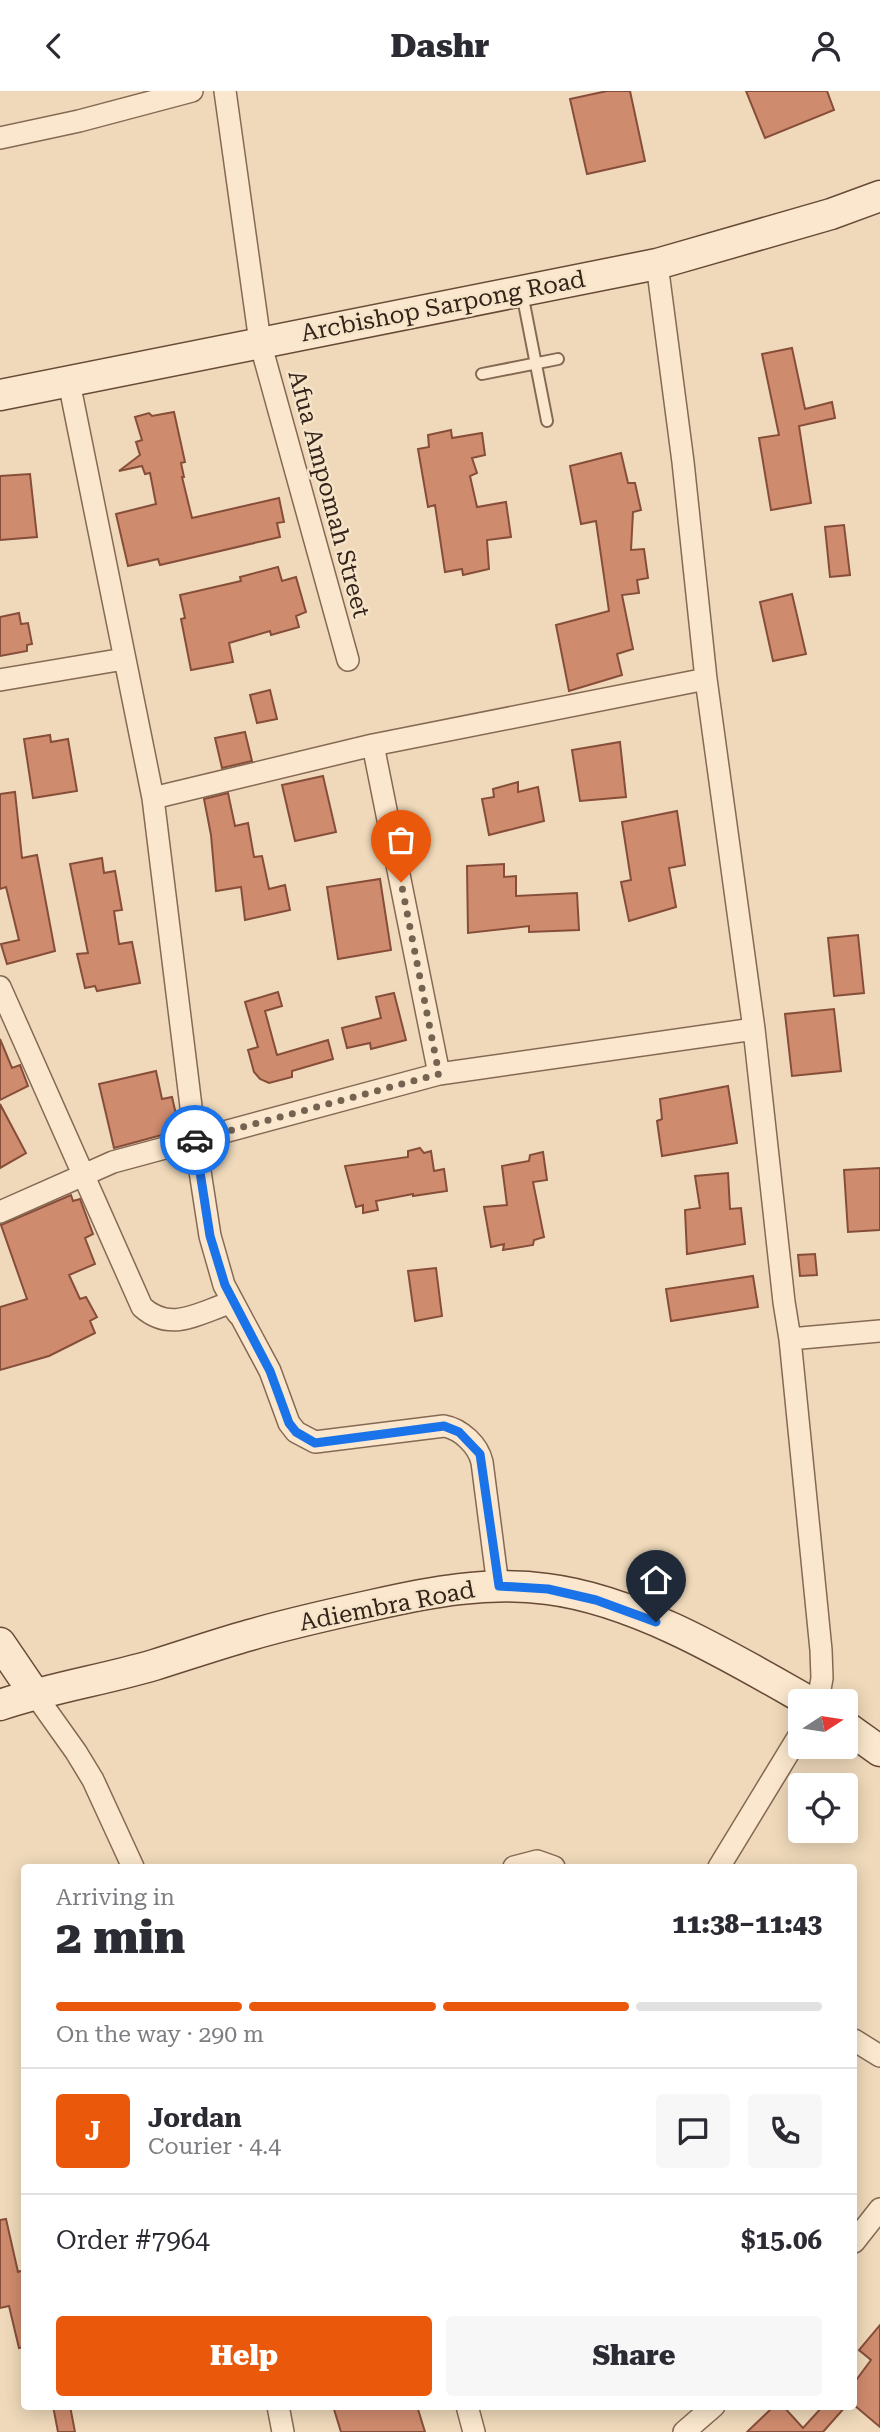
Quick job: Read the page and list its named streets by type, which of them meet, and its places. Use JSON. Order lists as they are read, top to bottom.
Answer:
{
  "streets": {
    "street": ["Arcbishop Sarpong Road", "Afua Ampomah Street", "Adiembra Road"]
  },
  "crossings": [
    ["Arcbishop Sarpong Road", "Afua Ampomah Street"]
  ],
  "north": "right",
  "page": {
    "header": "Dashr",
    "heading": ["2 min", "Arriving in", "11:38–11:43"],
    "panel": [
      "Jordan",
      "Courier · 4.4",
      "Order #7964",
      "$15.06"
    ],
    "bar": "On the way · 290 m",
    "round": "J",
    "buttons": ["Help", "Share"]
  }
}
